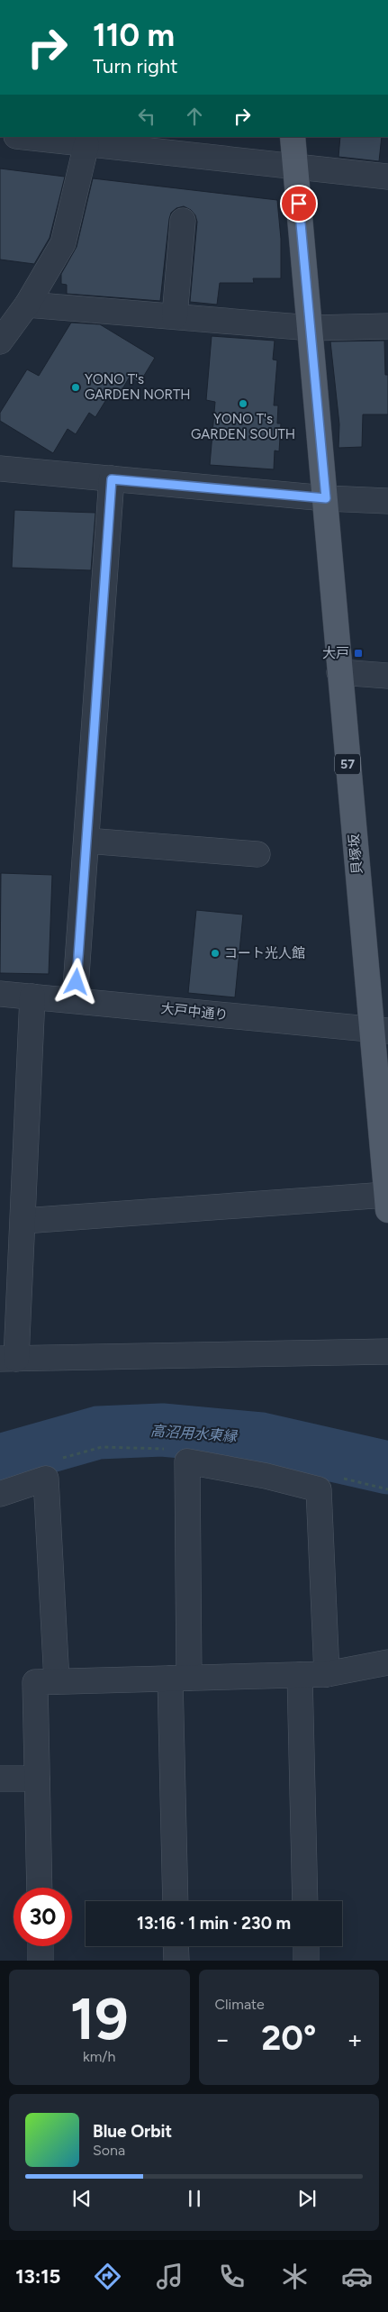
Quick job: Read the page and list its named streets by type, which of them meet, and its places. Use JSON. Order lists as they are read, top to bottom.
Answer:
{
  "streets": {
    "main road": ["57", "貝塚坂"],
    "street": ["大戸中通り"]
  },
  "crossings": [
    ["57", "貝塚坂"],
    ["貝塚坂", "大戸中通り"]
  ],
  "water": ["高沼用水東縁"],
  "places": {
    "other": ["YONO T's GARDEN NORTH", "YONO T's GARDEN SOUTH", "コート光人館"],
    "transit": ["大戸"]
  },
  "page": {
    "turn": ["110 m", "Turn right"],
    "limit": "30",
    "trip": "13:16 · 1 min · 230 m",
    "tile": [
      ["19", "km/h"],
      "Climate"
    ],
    "heat": ["−", "20°", "+"],
    "song": ["Blue Orbit", "Sona"],
    "tabs": "13:15"
  }
}
